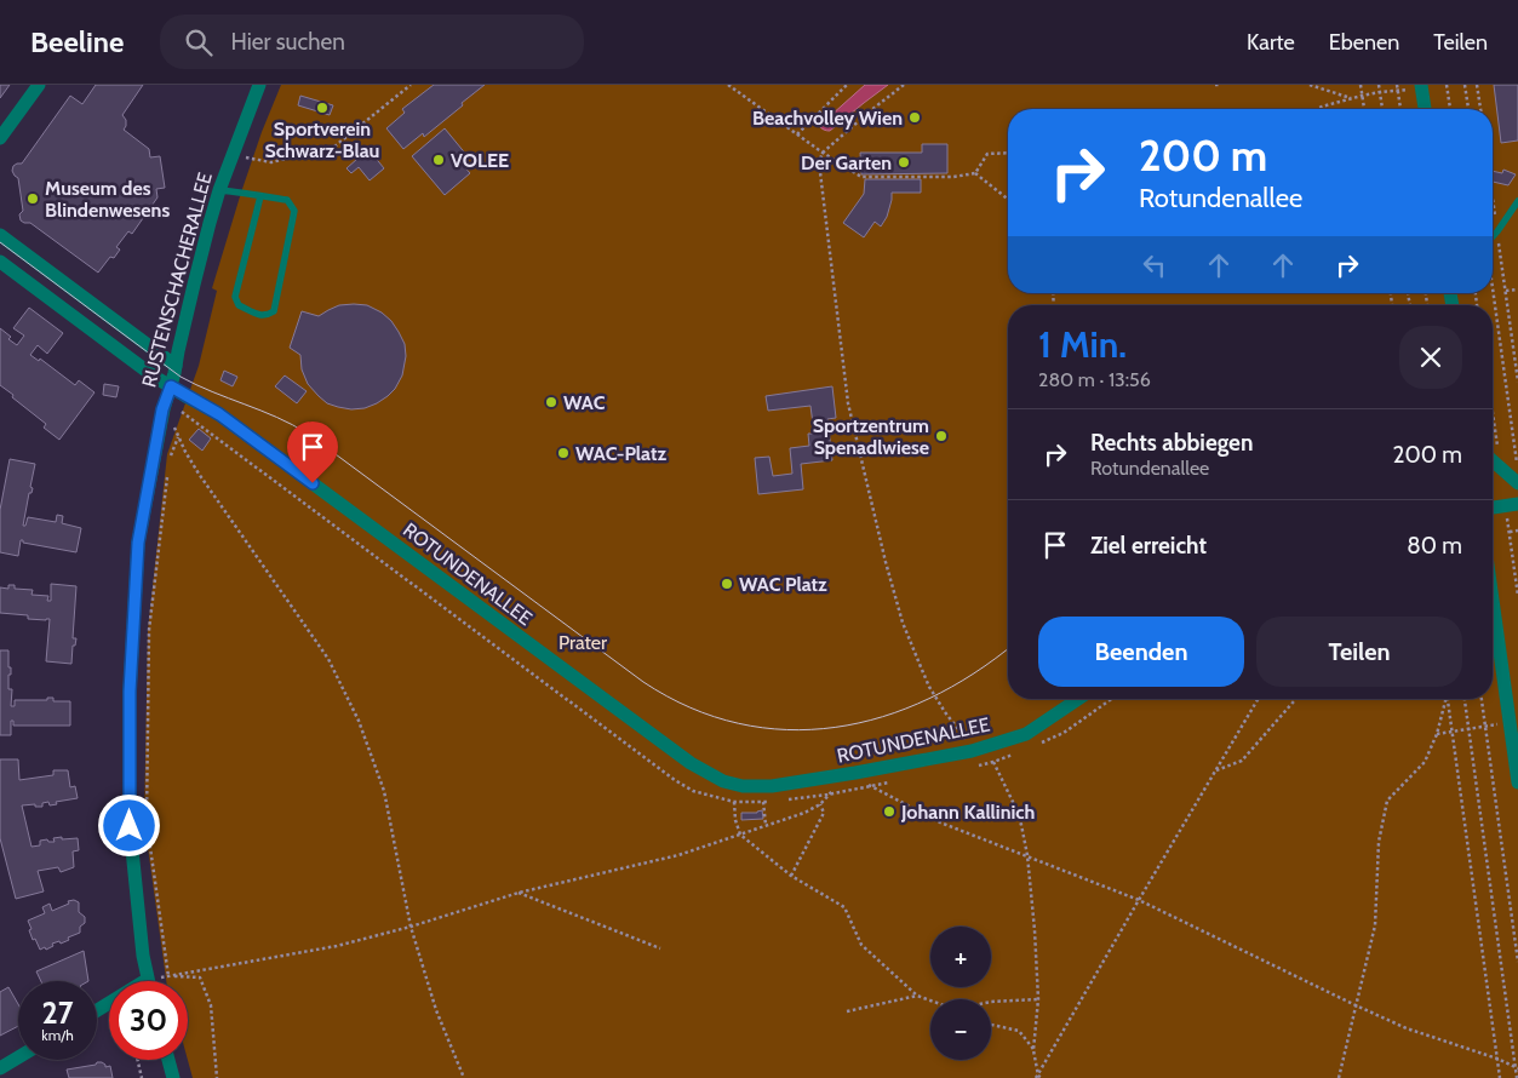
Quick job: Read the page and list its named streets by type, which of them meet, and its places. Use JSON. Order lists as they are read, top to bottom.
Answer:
{
  "streets": {
    "street": ["RUSTENSCHACHERALLEE", "ROTUNDENALLEE"]
  },
  "crossings": [
    ["RUSTENSCHACHERALLEE", "ROTUNDENALLEE"]
  ],
  "parks": ["Prater"],
  "places": [
    "Sportverein Schwarz-Blau",
    "Beachvolley Wien",
    "VOLEE",
    "Der Garten",
    "Museum des Blindenwesens",
    "WAC",
    "Sportzentrum Spenadlwiese",
    "WAC-Platz",
    "WAC Platz",
    "Johann Kallinich"
  ],
  "page": {
    "header": "Beeline",
    "search": "Hier suchen",
    "nav": ["Karte", "Ebenen", "Teilen"],
    "turn": ["200 m", "Rotundenallee"],
    "heading": ["1 Min.", "280 m · 13:56"],
    "list": [
      {
        "name": "Rechts abbiegen",
        "note": "Rotundenallee",
        "value": "200 m"
      },
      {
        "name": "Ziel erreicht",
        "value": "80 m"
      }
    ],
    "buttons": ["Beenden", "Teilen"],
    "map_buttons": ["+", "−"],
    "speed": "27 km/h",
    "limit": "30"
  }
}
